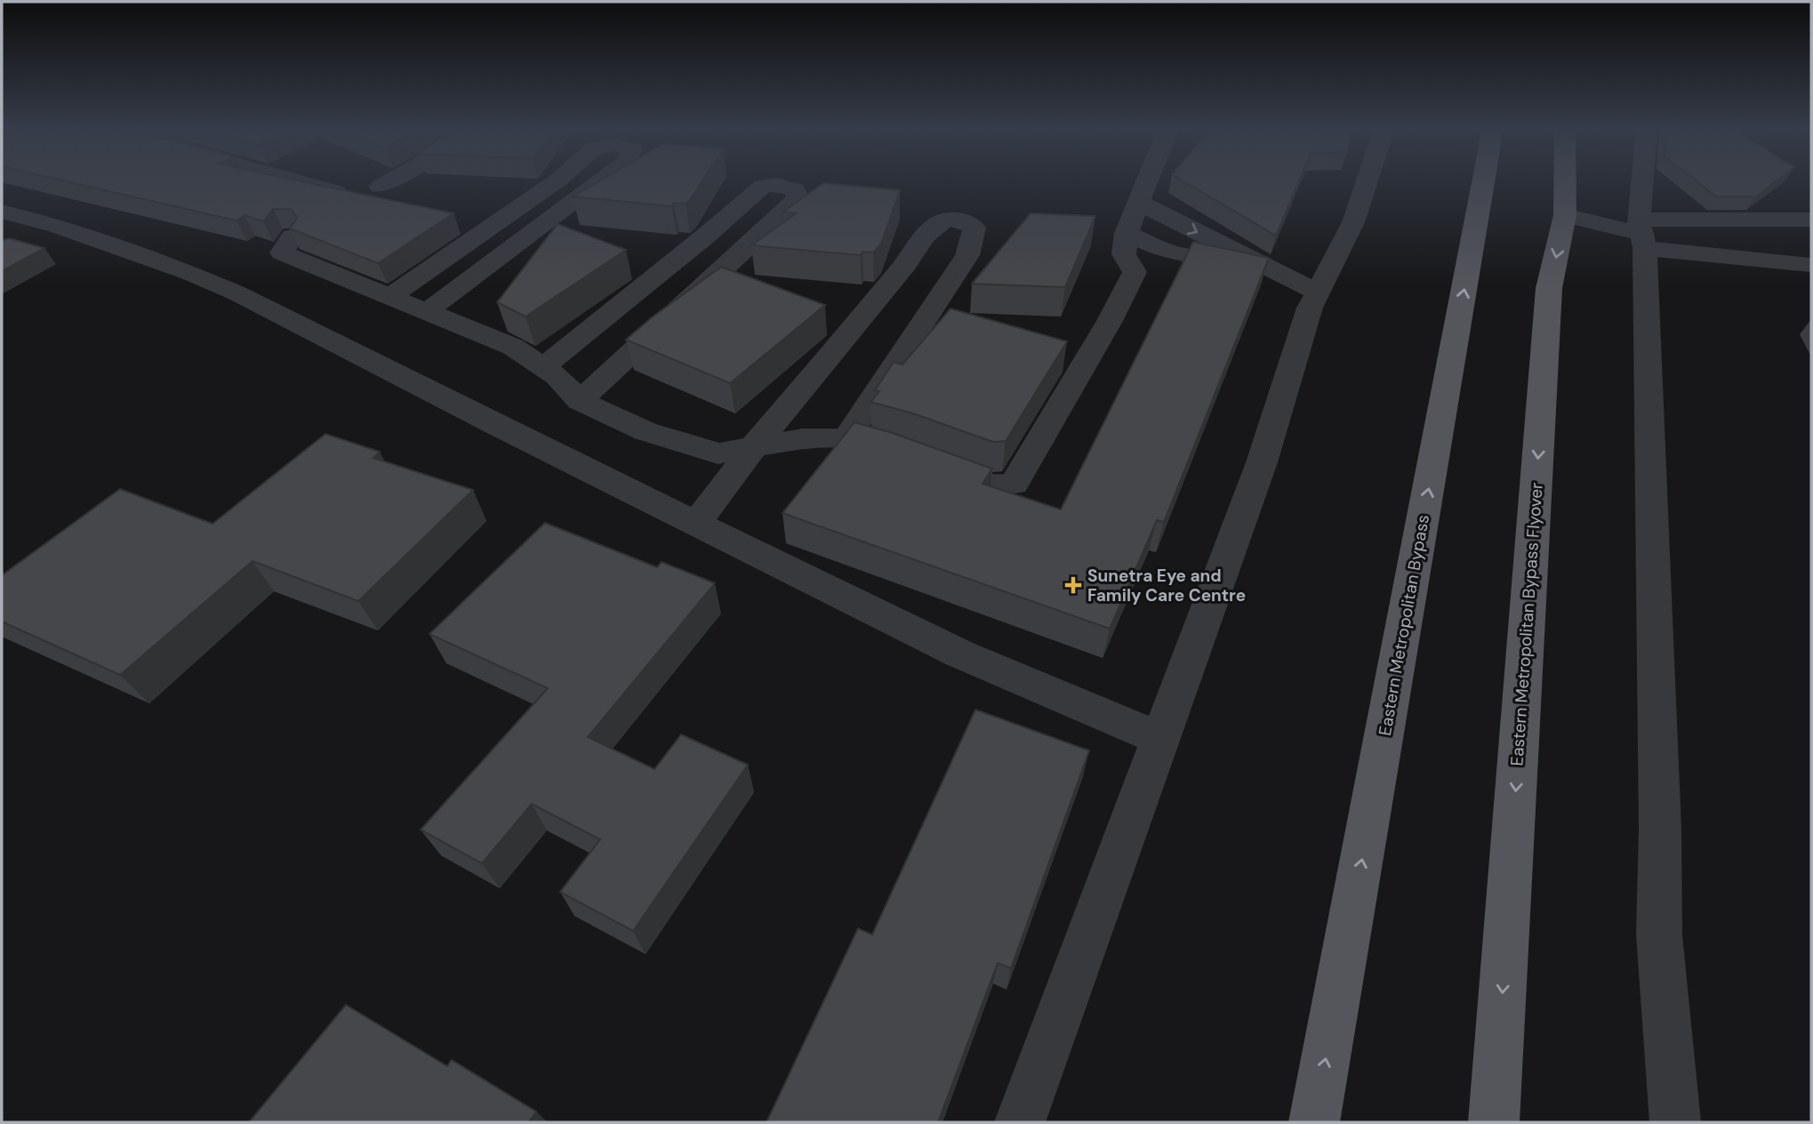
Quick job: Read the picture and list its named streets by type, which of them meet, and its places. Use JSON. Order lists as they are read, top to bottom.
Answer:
{
  "streets": {
    "main road": ["Eastern Metropolitan Bypass Flyover", "Eastern Metropolitan Bypass"]
  },
  "one_way": ["Eastern Metropolitan Bypass Flyover", "Eastern Metropolitan Bypass"],
  "places": {
    "health": ["Sunetra Eye and Family Care Centre"]
  }
}
